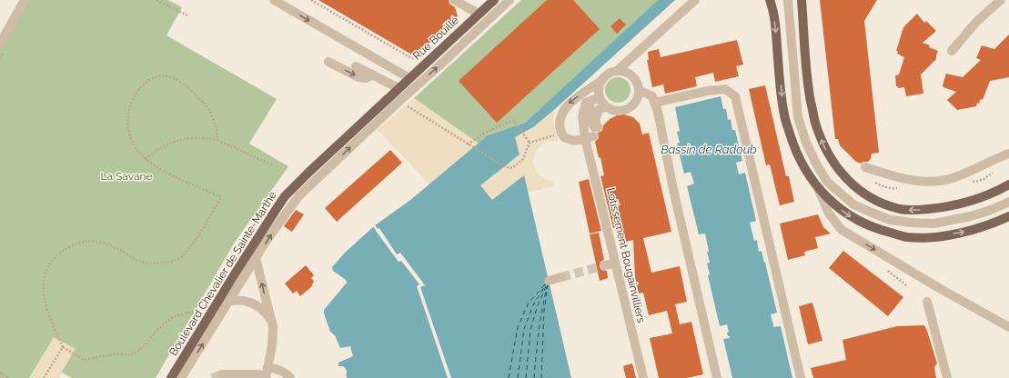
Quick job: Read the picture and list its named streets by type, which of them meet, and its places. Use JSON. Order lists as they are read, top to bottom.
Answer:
{
  "streets": {
    "main road": ["Rue Bouillé", "Boulevard Chevalier de Sainte-Marthe"],
    "street": ["Lotissement Bougainvilliers"]
  },
  "crossings": [
    ["Rue Bouillé", "Boulevard Chevalier de Sainte-Marthe"]
  ],
  "water": ["Bassin de Radoub"],
  "parks": ["La Savane"]
}
